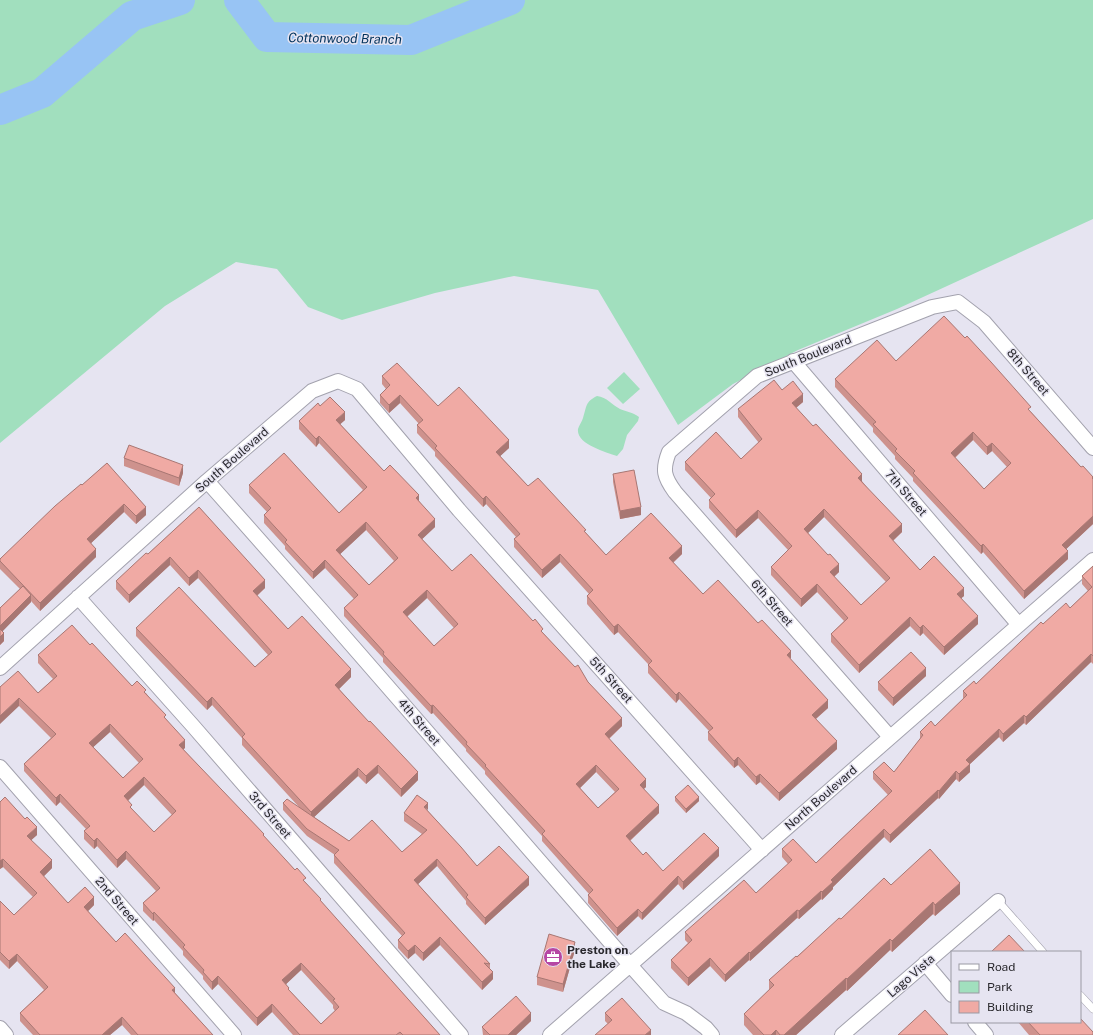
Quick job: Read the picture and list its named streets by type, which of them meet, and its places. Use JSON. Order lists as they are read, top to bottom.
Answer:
{
  "streets": {
    "street": [
      "South Boulevard",
      "8th Street",
      "7th Street",
      "6th Street",
      "5th Street",
      "4th Street",
      "North Boulevard",
      "3rd Street",
      "2nd Street",
      "Lago Vista"
    ]
  },
  "crossings": [
    ["South Boulevard", "8th Street"],
    ["South Boulevard", "7th Street"],
    ["South Boulevard", "6th Street"],
    ["South Boulevard", "5th Street"],
    ["South Boulevard", "4th Street"],
    ["South Boulevard", "3rd Street"],
    ["7th Street", "North Boulevard"],
    ["6th Street", "North Boulevard"],
    ["5th Street", "North Boulevard"],
    ["4th Street", "North Boulevard"]
  ],
  "water": ["Cottonwood Branch"],
  "places": {
    "office": ["Preston on the Lake"]
  },
  "legend": ["Road", "Park", "Building"]
}
